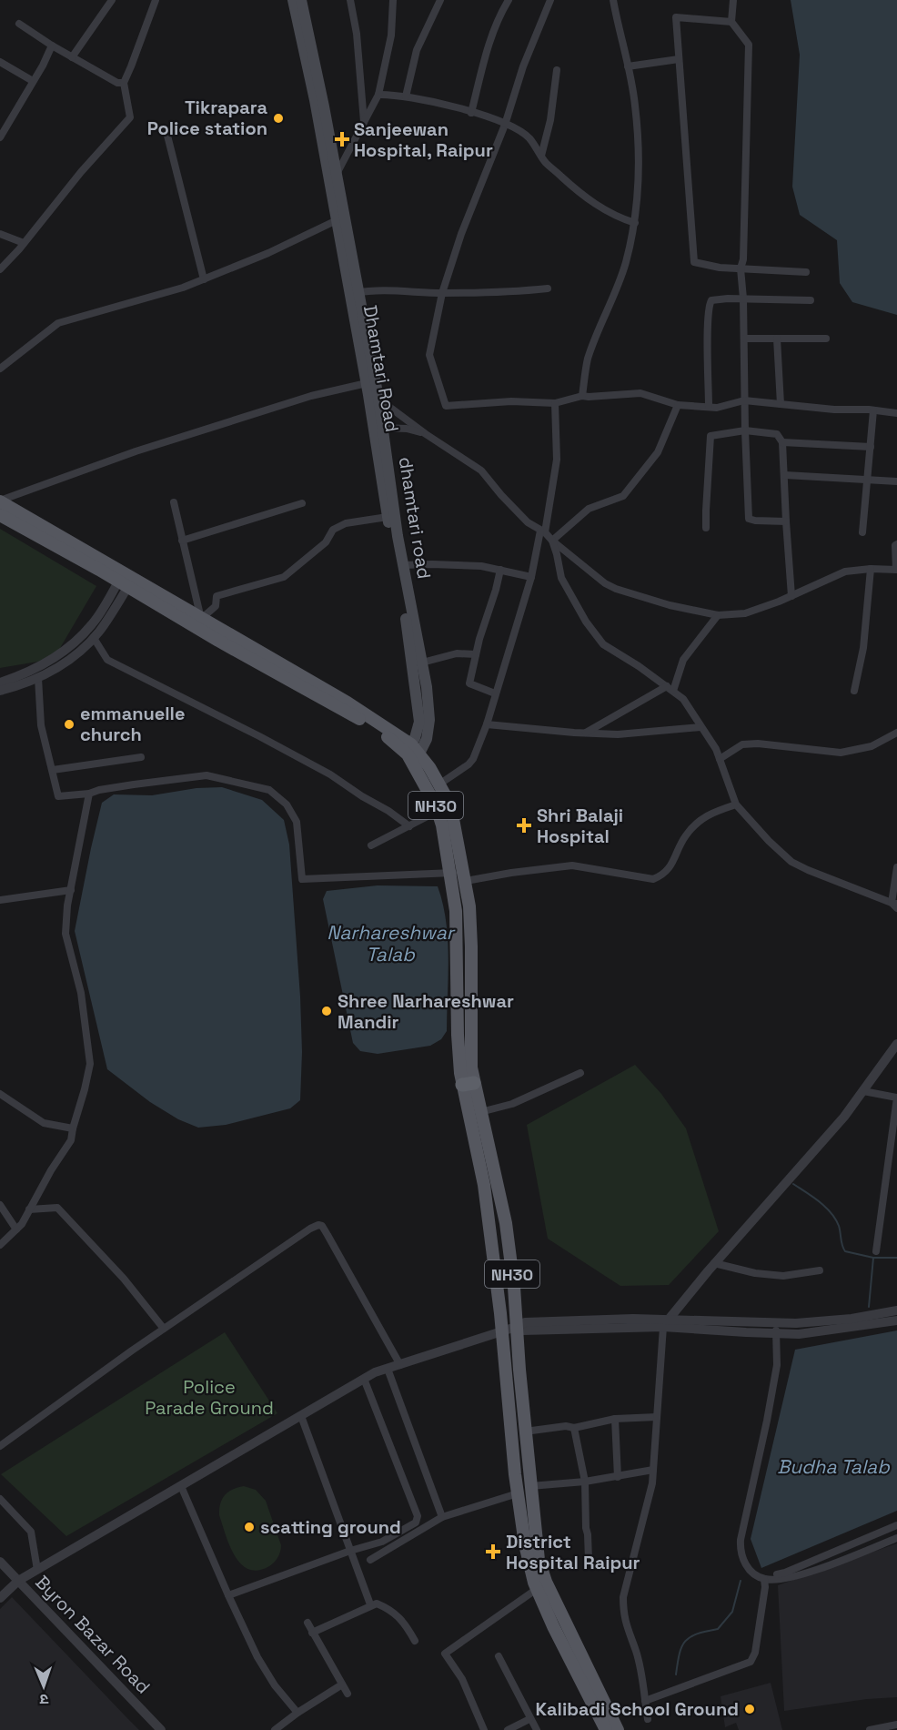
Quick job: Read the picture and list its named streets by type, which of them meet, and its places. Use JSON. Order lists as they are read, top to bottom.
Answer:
{
  "streets": {
    "main road": ["Dhamtari Road", "dhamtari road", "NH30"],
    "street": ["Byron Bazar Road"]
  },
  "crossings": [
    ["Dhamtari Road", "dhamtari road"],
    ["Dhamtari Road", "NH30"],
    ["dhamtari road", "NH30"]
  ],
  "water": ["Narhareshwar Talab", "Budha Talab"],
  "parks": ["Police Parade Ground"],
  "places": {
    "other": [
      "Tikrapara Police station",
      "emmanuelle church",
      "Shree Narhareshwar Mandir",
      "scatting ground",
      "Kalibadi School Ground"
    ],
    "health": ["Sanjeewan Hospital, Raipur", "Shri Balaji Hospital", "District Hospital Raipur"]
  },
  "north": "bottom"
}
